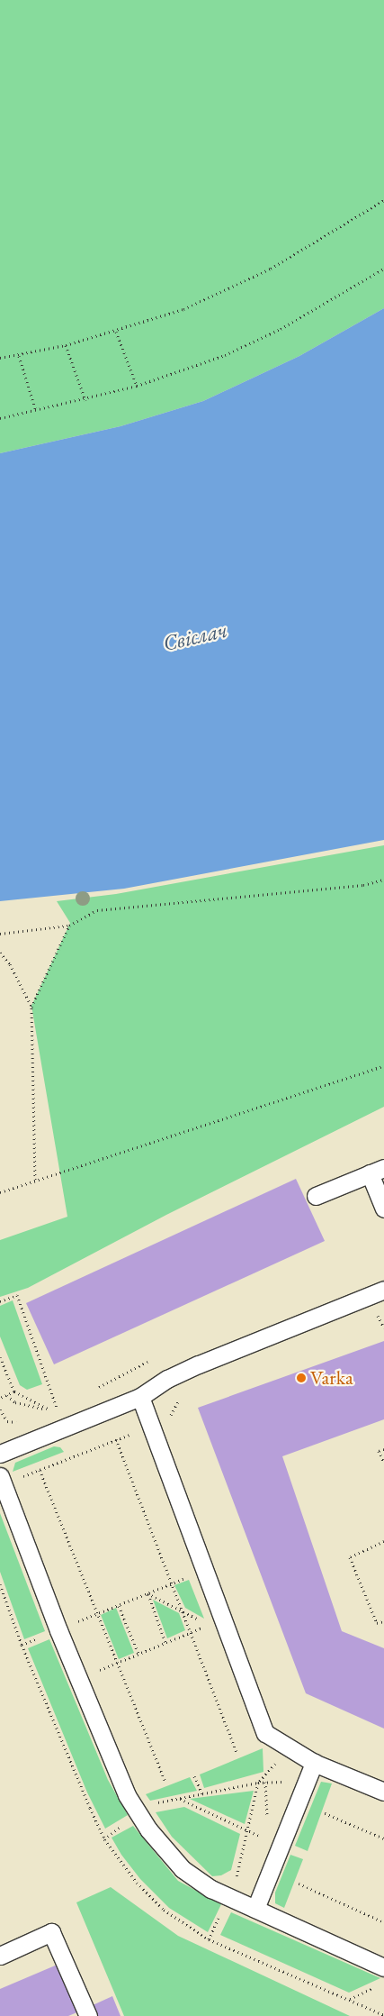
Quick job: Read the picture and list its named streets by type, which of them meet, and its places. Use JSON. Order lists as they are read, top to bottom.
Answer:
{
  "water": ["Свіслач"],
  "places": ["Varka"]
}
